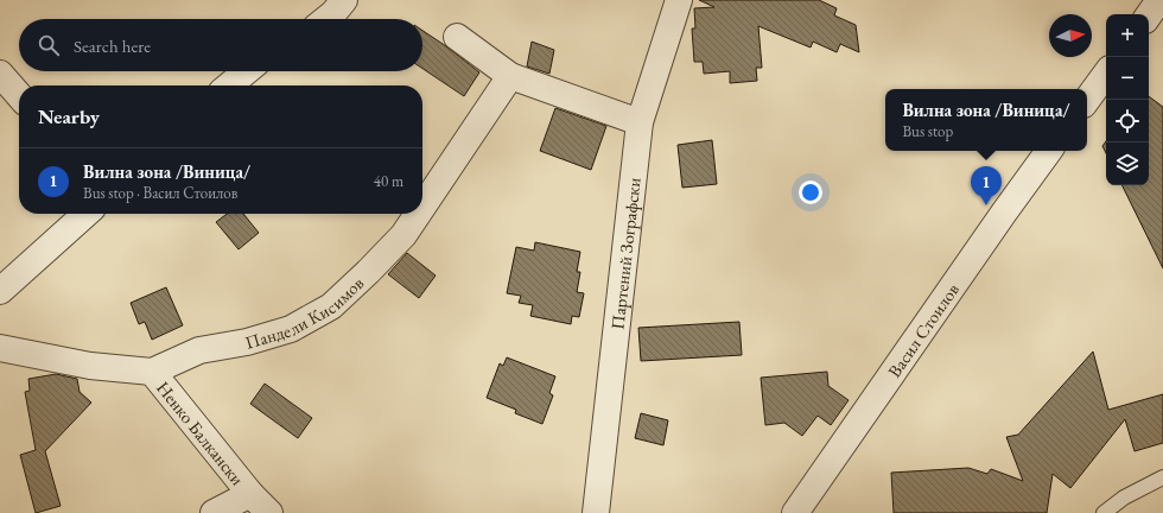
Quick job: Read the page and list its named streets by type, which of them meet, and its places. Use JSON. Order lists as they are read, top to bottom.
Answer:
{
  "streets": {
    "street": [
      "Партений Зографски",
      "Пандели Кисимов",
      "Васил Стоилов",
      "Ненко Балкански"
    ]
  },
  "crossings": [
    ["Пандели Кисимов", "Ненко Балкански"]
  ],
  "north": "right",
  "page": {
    "map_buttons": ["+", "−"],
    "search": "Search here",
    "heading": "Nearby",
    "popup": ["Вилна зона /Виница/", "Bus stop"],
    "list": [
      {
        "mark": "1",
        "name": "Вилна зона /Виница/",
        "note": "Bus stop · Васил Стоилов",
        "value": "40 m"
      }
    ],
    "pins": "1"
  }
}
